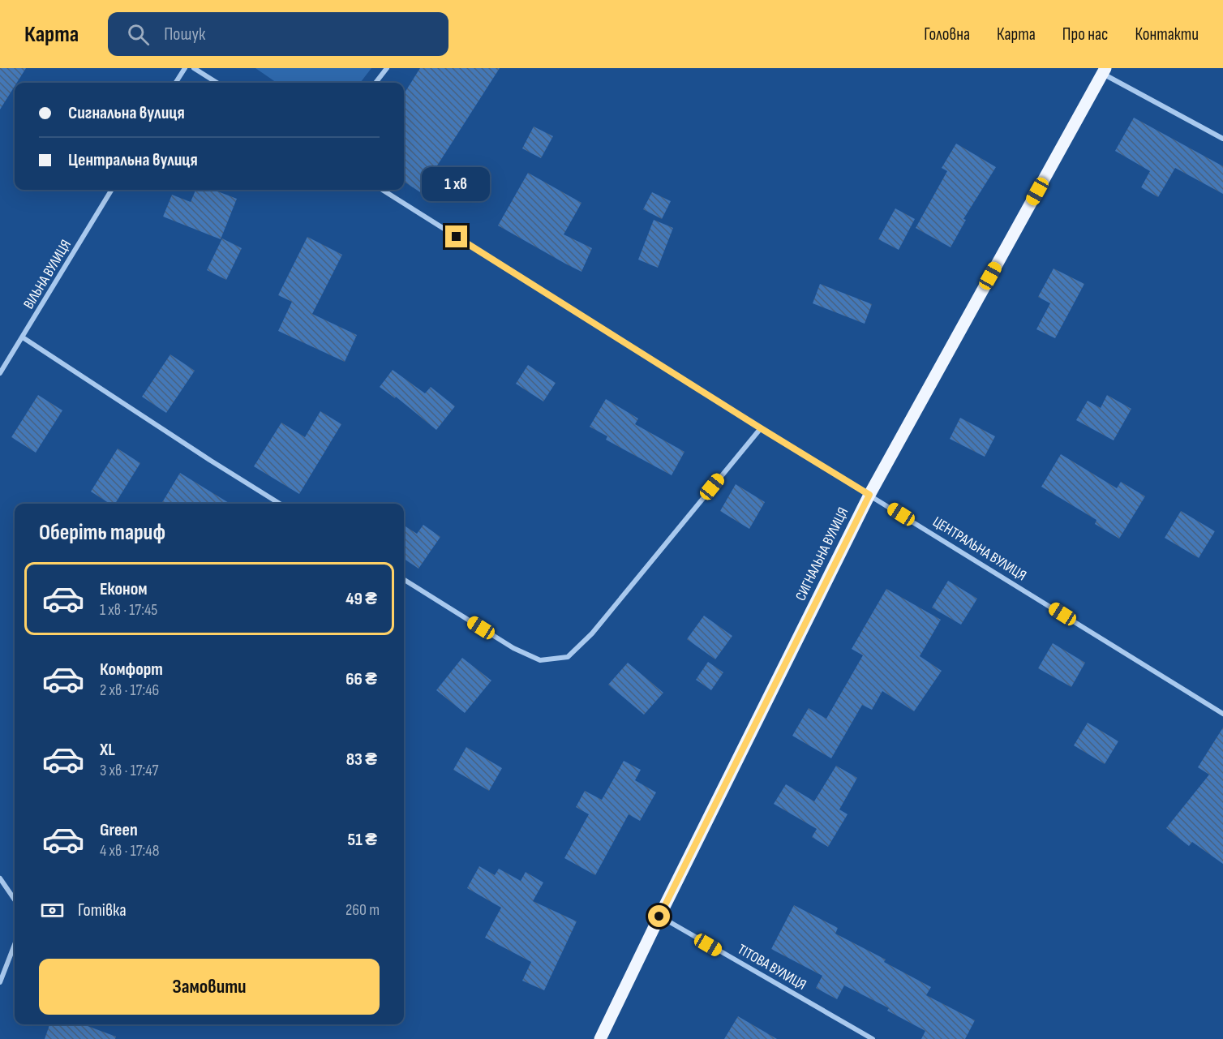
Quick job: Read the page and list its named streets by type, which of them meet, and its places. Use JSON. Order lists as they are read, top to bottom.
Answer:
{
  "streets": {
    "main road": ["СИГНАЛЬНА ВУЛИЦЯ"],
    "street": ["ВІЛЬНА ВУЛИЦЯ", "ЦЕНТРАЛЬНА ВУЛИЦЯ", "ТІТОВА ВУЛИЦЯ"]
  },
  "crossings": [
    ["ЦЕНТРАЛЬНА ВУЛИЦЯ", "СИГНАЛЬНА ВУЛИЦЯ"],
    ["СИГНАЛЬНА ВУЛИЦЯ", "ТІТОВА ВУЛИЦЯ"]
  ],
  "page": {
    "header": "Карта",
    "search": "Пошук",
    "nav": [
      "Головна",
      "Карта",
      "Про нас",
      "Контакти"
    ],
    "banner": ["Сигнальна вулиця", "Центральна вулиця"],
    "bubble": "1 хв",
    "heading": "Оберіть тариф",
    "list": [
      {
        "name": "Економ",
        "note": "1 хв · 17:45",
        "value": "49 ₴"
      },
      {
        "name": "Комфорт",
        "note": "2 хв · 17:46",
        "value": "66 ₴"
      },
      {
        "name": "XL",
        "note": "3 хв · 17:47",
        "value": "83 ₴"
      },
      {
        "name": "Green",
        "note": "4 хв · 17:48",
        "value": "51 ₴"
      }
    ],
    "pay": ["Готівка", "260 m"],
    "buttons": "Замовити"
  }
}
